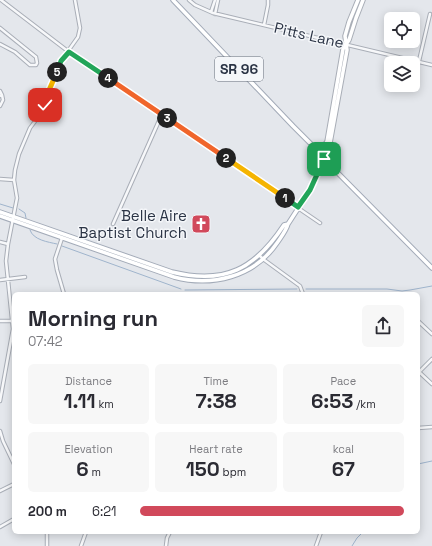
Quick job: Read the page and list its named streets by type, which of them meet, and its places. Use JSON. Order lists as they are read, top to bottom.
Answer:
{
  "streets": {
    "main road": ["SR 96"],
    "street": ["Pitts Lane"]
  },
  "places": {
    "church": ["Belle Aire Baptist Church"]
  },
  "page": {
    "pins": [
      "5",
      "4",
      "3",
      "2",
      "1"
    ],
    "heading": ["Morning run", "07:42"],
    "stats": [
      ["Distance", "1.11 km"],
      ["Time", "7:38"],
      ["Pace", "6:53 /km"],
      ["Elevation", "6 m"],
      ["Heart rate", "150 bpm"],
      ["kcal", "67"]
    ],
    "list": [
      {
        "name": "200 m",
        "note": "6:21"
      }
    ]
  }
}
